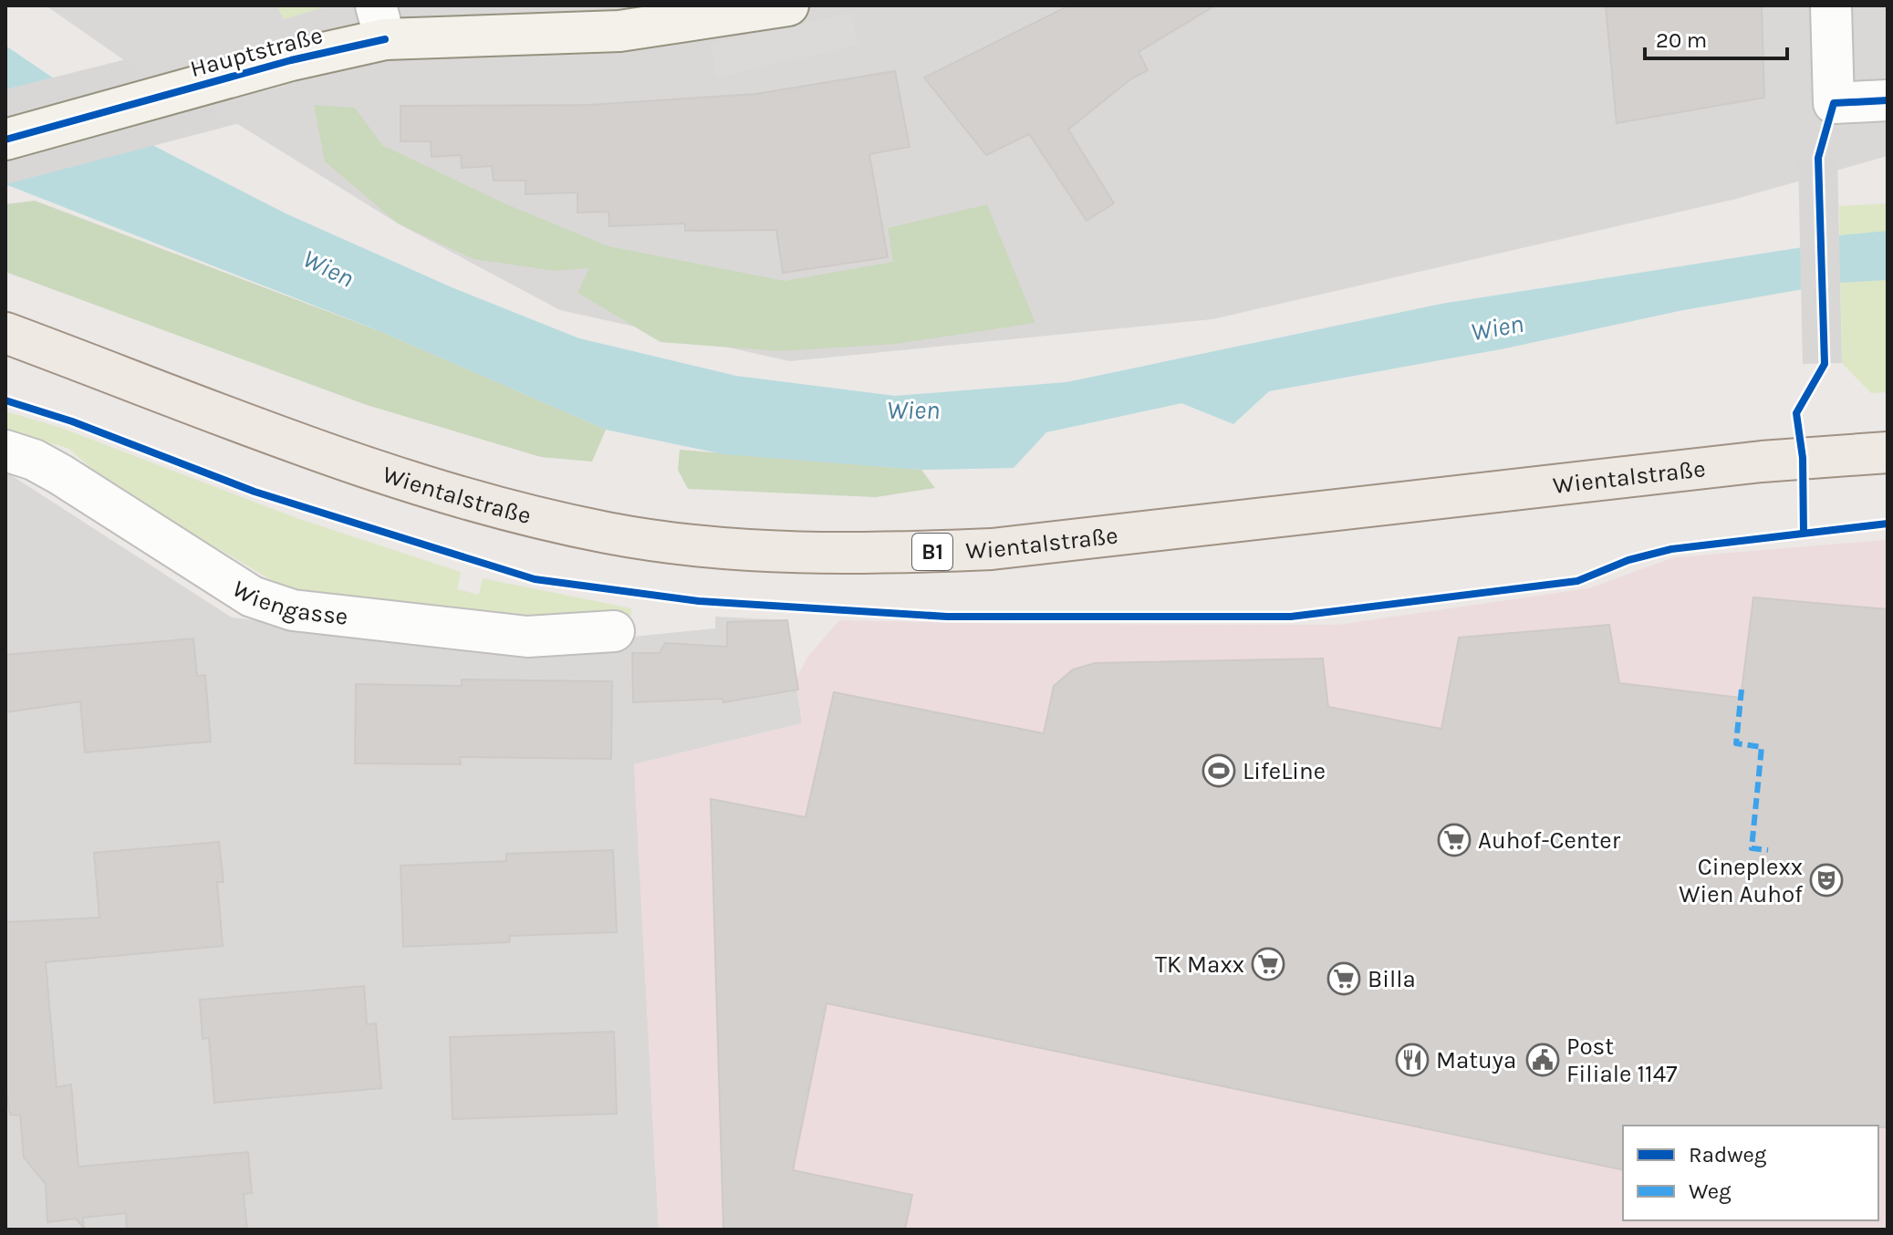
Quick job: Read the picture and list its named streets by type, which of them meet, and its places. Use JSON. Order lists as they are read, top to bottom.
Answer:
{
  "streets": {
    "main road": ["Hauptstraße", "Wientalstraße", "B1"],
    "street": ["Wiengasse"]
  },
  "water": ["Wien"],
  "places": {
    "sports": ["LifeLine"],
    "supermarket": ["Auhof-Center", "TK Maxx", "Billa"],
    "theatre": ["Cineplexx Wien Auhof"],
    "restaurant": ["Matuya"],
    "public building": ["Post Filiale 1147"]
  },
  "legend": ["Radweg", "Weg"],
  "scale_bar": "20 m"
}
